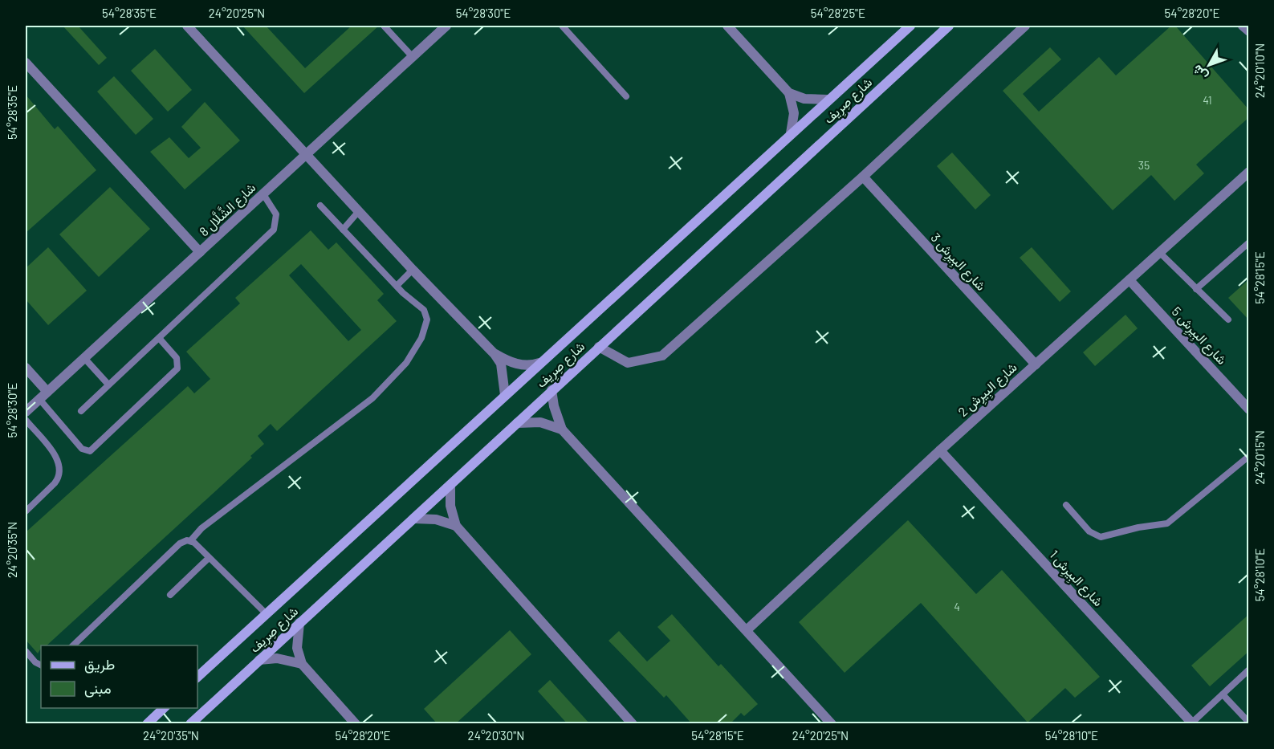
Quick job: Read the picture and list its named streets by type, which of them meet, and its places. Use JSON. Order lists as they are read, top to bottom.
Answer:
{
  "streets": {
    "main road": ["شارع صِرِيف"],
    "street": [
      "شارع الشَّلَّال 8",
      "شارع البِيرِش 3",
      "شارع البِيرِش 5",
      "شارع البِيرِش 2",
      "شارع البِيرِش 1"
    ]
  },
  "crossings": [
    ["شارع البِيرِش 3", "شارع البِيرِش 2"],
    ["شارع البِيرِش 5", "شارع البِيرِش 2"],
    ["شارع البِيرِش 2", "شارع البِيرِش 1"]
  ],
  "house_numbers": ["41", "35", "4"],
  "legend": ["طريق", "مبنى"],
  "north": "bottom left",
  "coordinates": [
    "54°28'35\"E",
    "24°20'25\"N",
    "54°28'30\"E",
    "54°28'25\"E",
    "54°28'20\"E",
    "24°20'10\"N",
    "54°28'15\"E",
    "24°20'15\"N",
    "24°20'35\"N",
    "54°28'10\"E",
    "24°20'30\"N"
  ]
}
